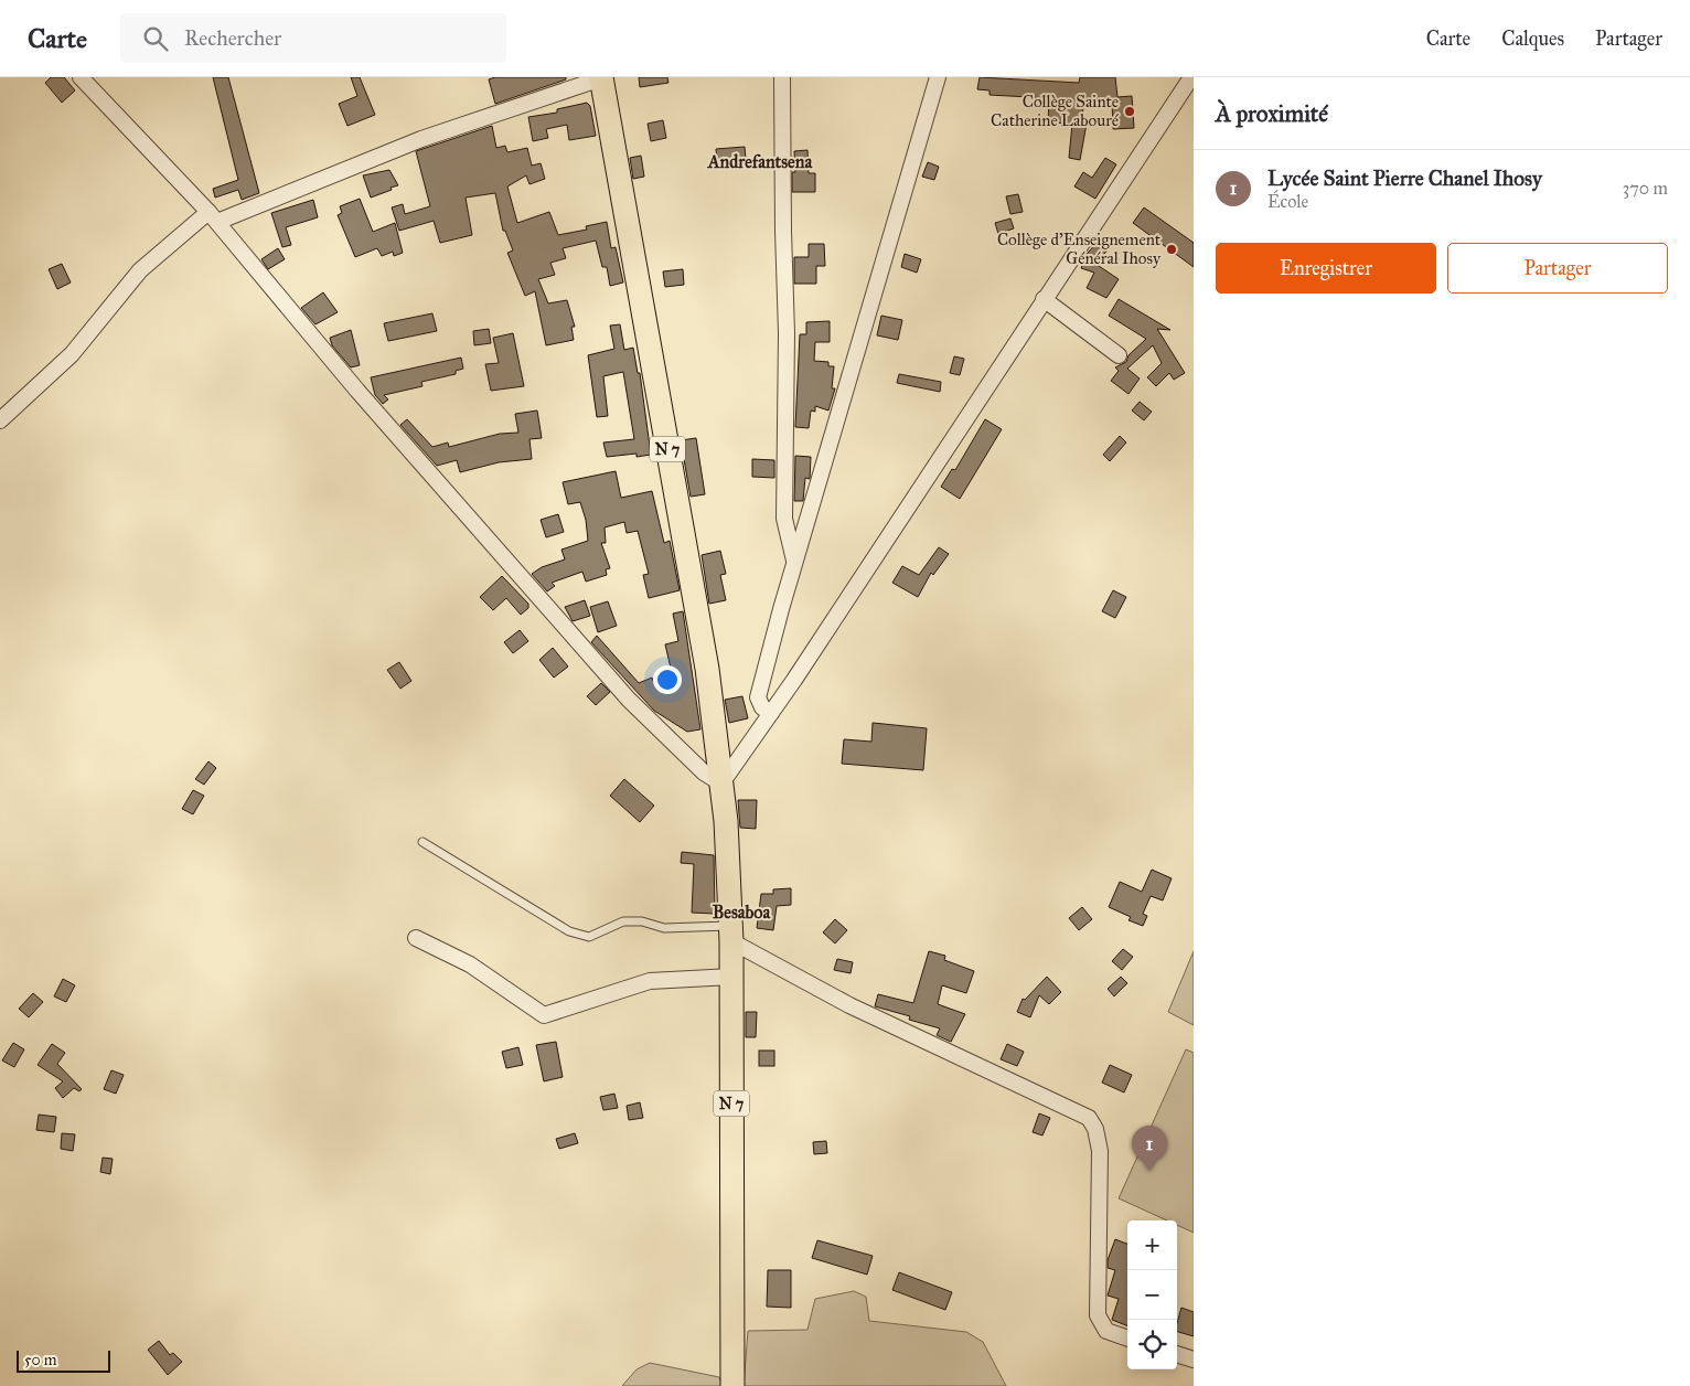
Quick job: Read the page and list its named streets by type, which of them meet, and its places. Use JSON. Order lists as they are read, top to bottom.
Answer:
{
  "streets": {
    "main road": ["N 7"]
  },
  "districts": ["Andrefantsena", "Besaboa"],
  "places": ["Collège Sainte Catherine Labouré", "Collège d'Enseignement Général Ihosy"],
  "scale_bar": "50 m",
  "page": {
    "header": "Carte",
    "search": "Rechercher",
    "nav": ["Carte", "Calques", "Partager"],
    "heading": "À proximité",
    "list": [
      {
        "mark": "1",
        "name": "Lycée Saint Pierre Chanel Ihosy",
        "note": "École",
        "value": "370 m"
      }
    ],
    "buttons": ["Enregistrer", "Partager"],
    "pins": "1",
    "map_buttons": ["+", "−"],
    "scale": "50 m"
  }
}
